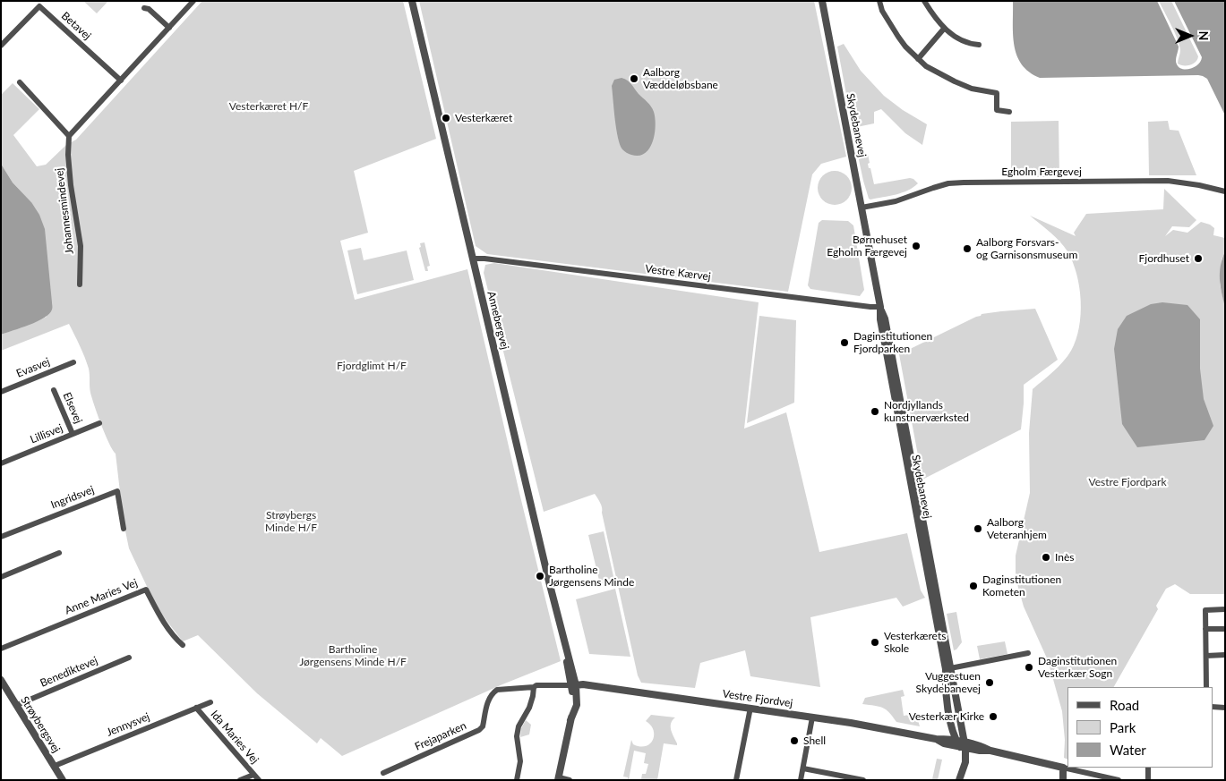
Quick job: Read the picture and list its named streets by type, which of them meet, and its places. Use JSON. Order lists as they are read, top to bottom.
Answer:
{
  "streets": {
    "street": [
      "Betavej",
      "Skydebanevej",
      "Egholm Færgevej",
      "Johannesmindevej",
      "Vestre Kærvej",
      "Annebergvej",
      "Evasvej",
      "Elsevej",
      "Lillisvej",
      "Ingridsvej",
      "Anne Maries Vej",
      "Benediktevej",
      "Vestre Fjordvej",
      "Strøybergsvej",
      "Jennysvej",
      "Frejaparken",
      "Ida Maries Vej"
    ]
  },
  "crossings": [
    ["Skydebanevej", "Egholm Færgevej"],
    ["Skydebanevej", "Vestre Kærvej"],
    ["Skydebanevej", "Vestre Fjordvej"],
    ["Vestre Kærvej", "Annebergvej"],
    ["Annebergvej", "Vestre Fjordvej"],
    ["Annebergvej", "Frejaparken"],
    ["Elsevej", "Lillisvej"],
    ["Benediktevej", "Strøybergsvej"],
    ["Vestre Fjordvej", "Frejaparken"],
    ["Strøybergsvej", "Jennysvej"],
    ["Jennysvej", "Ida Maries Vej"]
  ],
  "parks": [
    "Vesterkæret H/F",
    "Fjordglimt H/F",
    "Vestre Fjordpark",
    "Strøybergs Minde H/F",
    "Bartholine Jørgensens Minde H/F"
  ],
  "places": [
    "Aalborg Væddeløbsbane",
    "Vesterkæret",
    "Børnehuset Egholm Færgevej",
    "Aalborg Forsvars- og Garnisonsmuseum",
    "Fjordhuset",
    "Daginstitutionen Fjordparken",
    "Nordjyllands kunstnerværksted",
    "Aalborg Veteranhjem",
    "Inès",
    "Bartholine Jørgensens Minde",
    "Daginstitutionen Kometen",
    "Vesterkærets Skole",
    "Daginstitutionen Vesterkær Sogn",
    "Vuggestuen Skydebanevej",
    "Vesterkær Kirke",
    "Shell"
  ],
  "legend": ["Road", "Park", "Water"],
  "north": "right"
}
